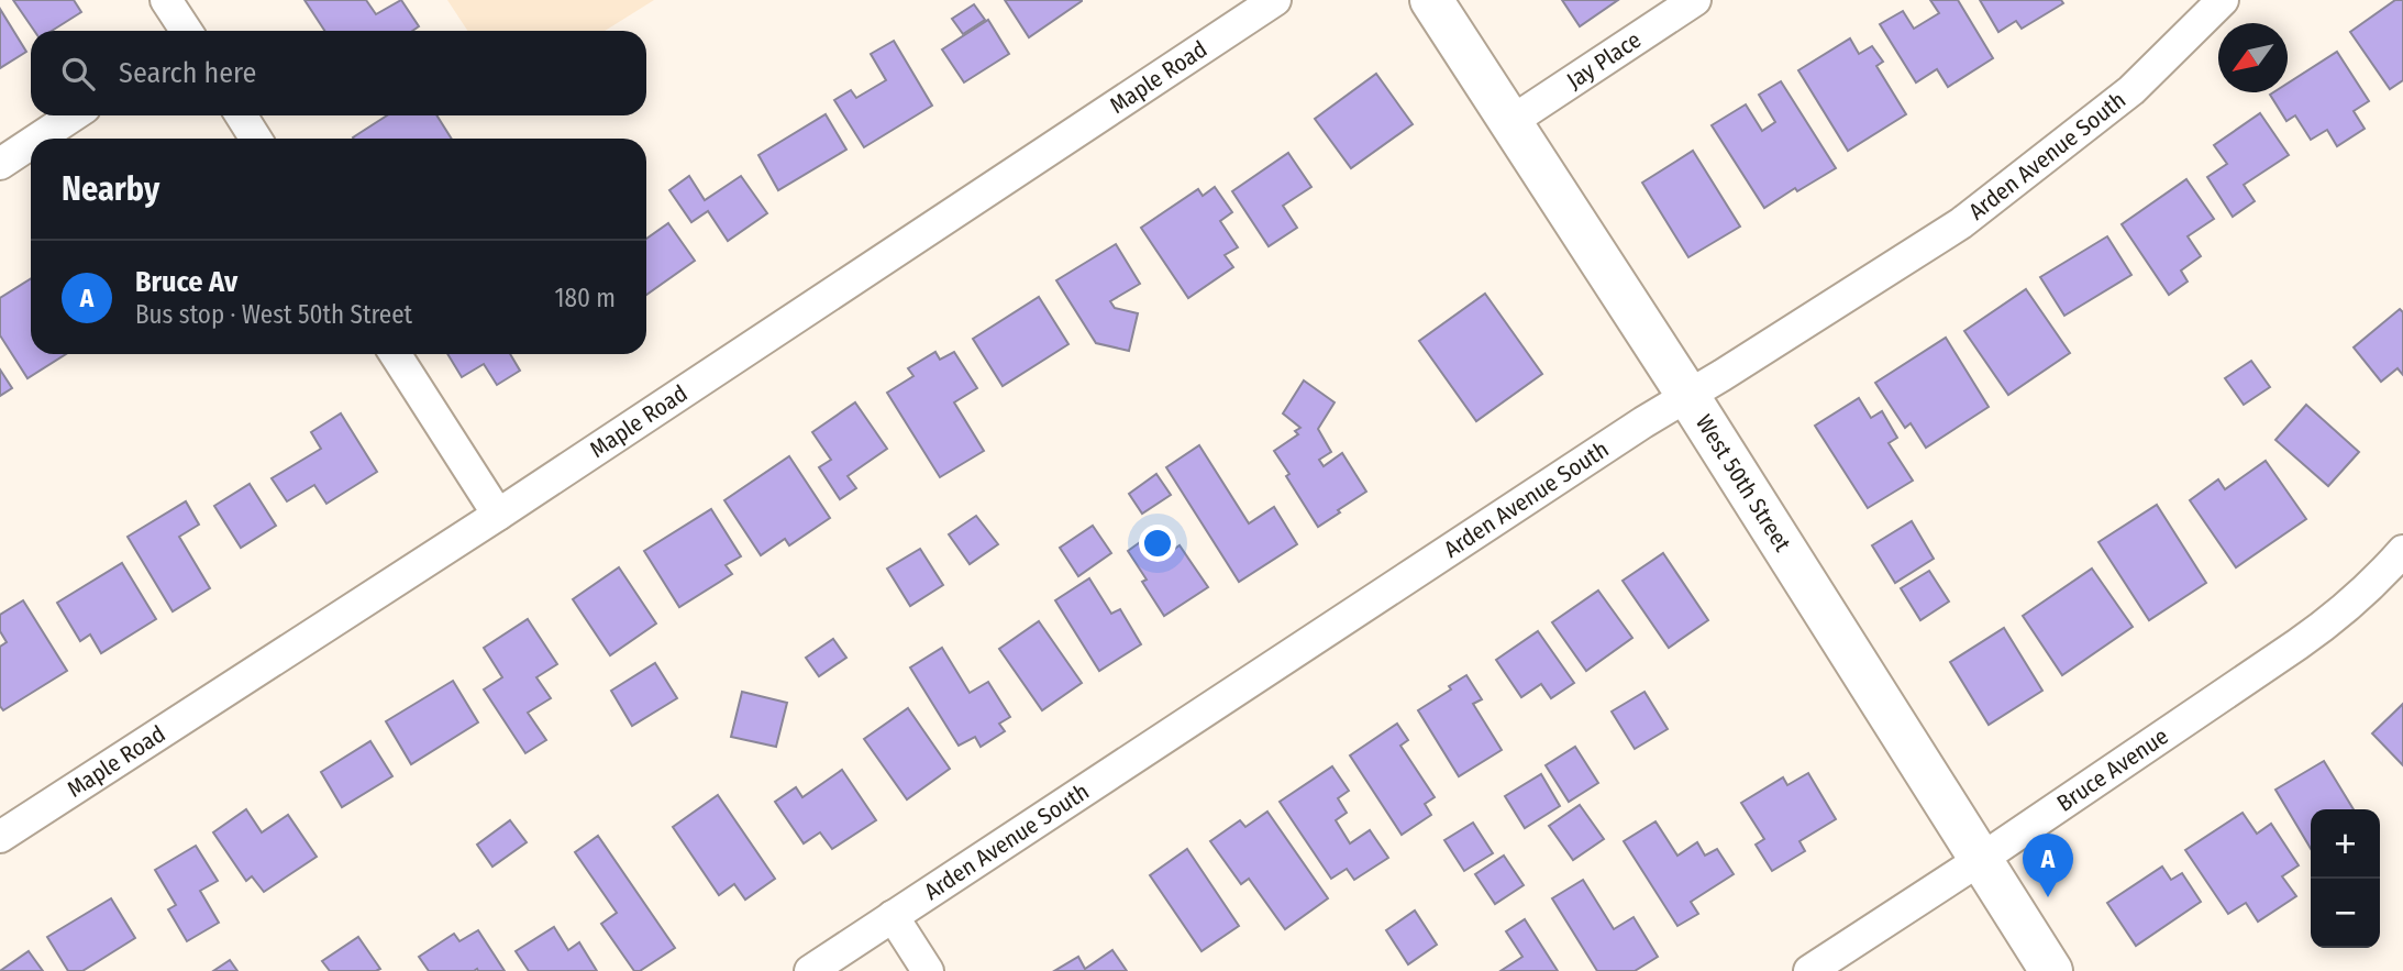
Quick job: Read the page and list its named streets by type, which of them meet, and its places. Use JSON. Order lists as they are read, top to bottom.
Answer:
{
  "streets": {
    "main road": ["West 50th Street"],
    "street": [
      "Jay Place",
      "Maple Road",
      "Arden Avenue South",
      "Bruce Avenue"
    ]
  },
  "crossings": [
    ["Jay Place", "West 50th Street"],
    ["Arden Avenue South", "West 50th Street"],
    ["West 50th Street", "Bruce Avenue"]
  ],
  "north": "bottom left",
  "page": {
    "search": "Search here",
    "heading": "Nearby",
    "list": [
      {
        "mark": "A",
        "name": "Bruce Av",
        "note": "Bus stop · West 50th Street",
        "value": "180 m"
      }
    ],
    "map_buttons": ["+", "−"],
    "pins": "A"
  }
}
